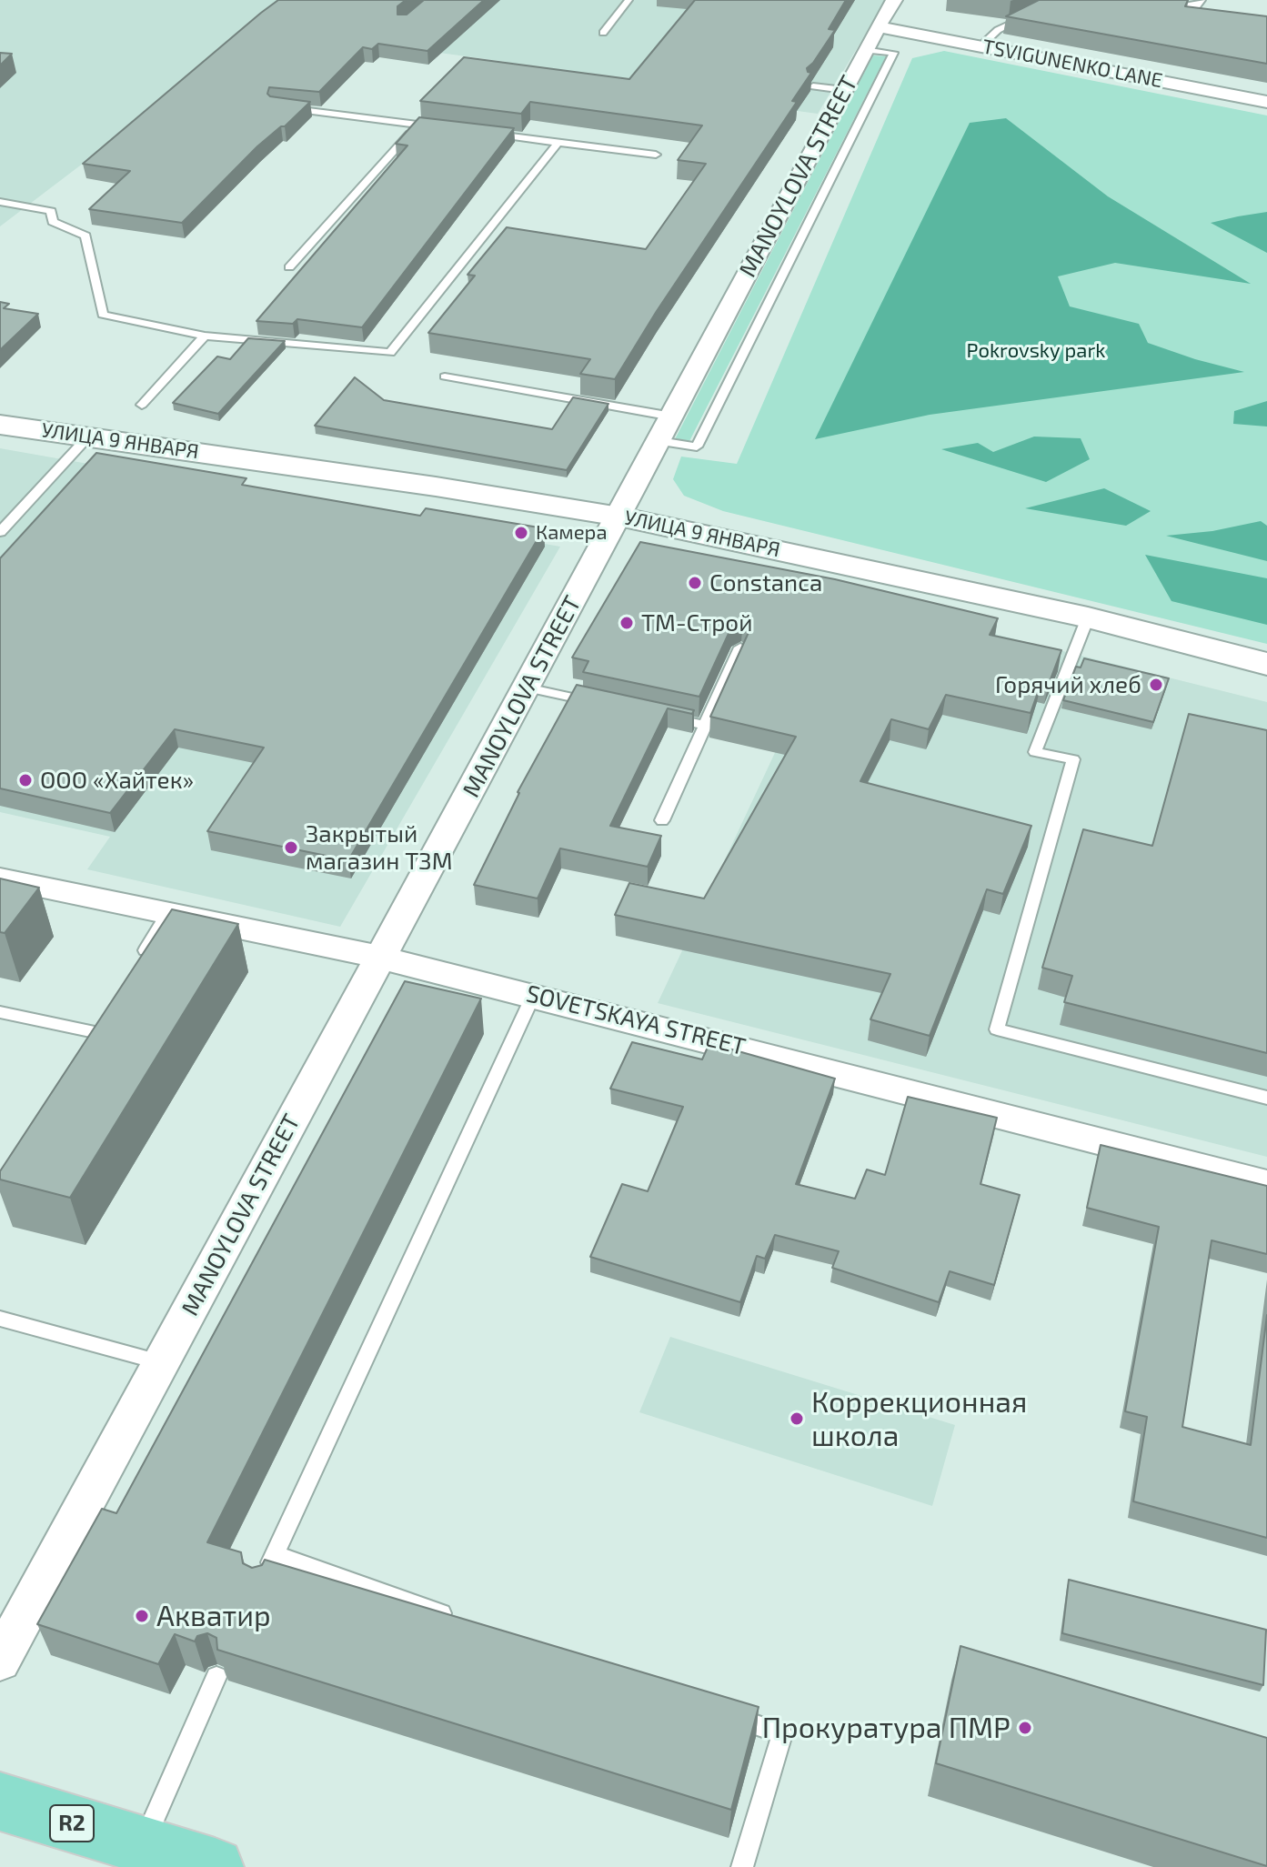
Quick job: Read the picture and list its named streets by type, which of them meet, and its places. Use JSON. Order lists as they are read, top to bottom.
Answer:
{
  "streets": {
    "main road": ["R2"],
    "street": [
      "TSVIGUNENKO LANE",
      "MANOYLOVA STREET",
      "УЛИЦА 9 ЯНВАРЯ",
      "SOVETSKAYA STREET"
    ]
  },
  "crossings": [
    ["TSVIGUNENKO LANE", "MANOYLOVA STREET"],
    ["MANOYLOVA STREET", "УЛИЦА 9 ЯНВАРЯ"],
    ["MANOYLOVA STREET", "SOVETSKAYA STREET"]
  ],
  "parks": ["Pokrovsky park"],
  "places": [
    "Камера",
    "Constanca",
    "ТМ-Строй",
    "Горячий хлеб",
    "ООО «Хайтек»",
    "Закрытый магазин ТЗМ",
    "Коррекционная школа",
    "Акватир",
    "Прокуратура ПМР"
  ]
}
